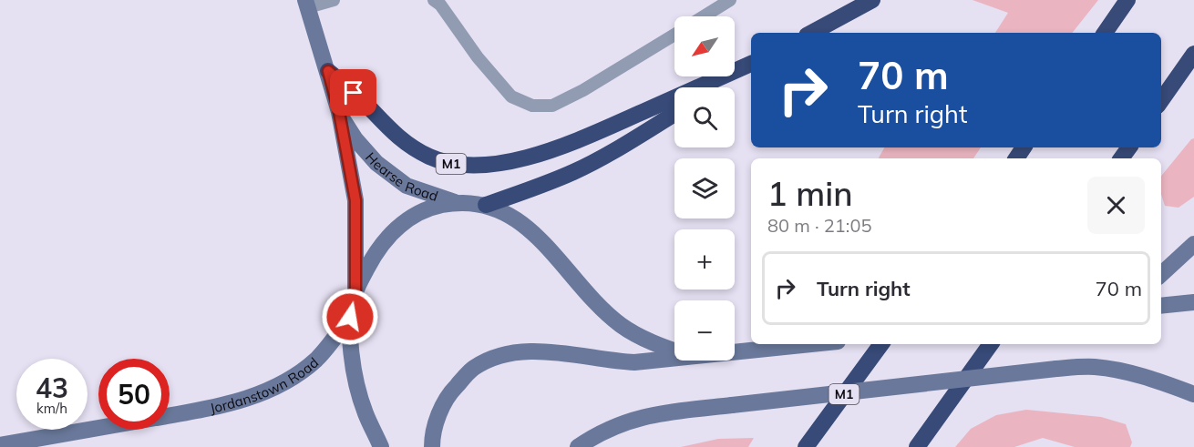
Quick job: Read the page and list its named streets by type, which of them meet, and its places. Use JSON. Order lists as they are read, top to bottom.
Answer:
{
  "streets": {
    "highway": ["M1"],
    "main road": ["Hearse Road", "Jordanstown Road"]
  },
  "crossings": [
    ["M1", "Hearse Road"]
  ],
  "north": "bottom left",
  "page": {
    "map_buttons": ["+", "−"],
    "turn": ["70 m", "Turn right"],
    "heading": ["1 min", "80 m · 21:05"],
    "list": [
      {
        "name": "Turn right",
        "value": "70 m"
      }
    ],
    "speed": "43 km/h",
    "limit": "50"
  }
}
